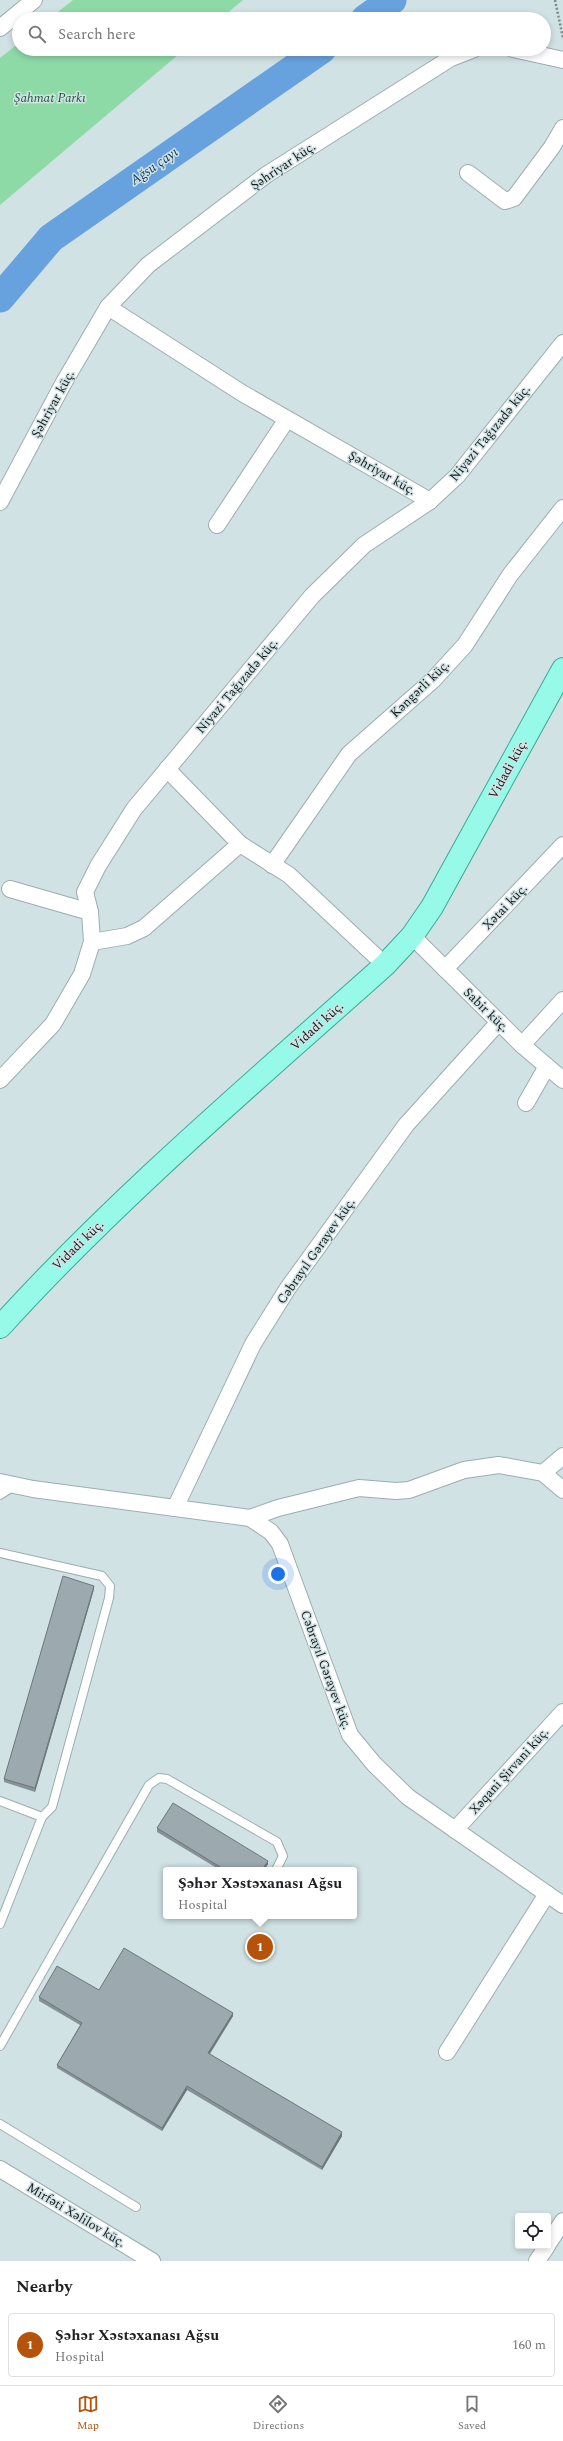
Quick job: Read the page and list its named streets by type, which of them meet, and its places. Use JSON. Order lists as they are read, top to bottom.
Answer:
{
  "streets": {
    "main road": ["Vidadi küç."],
    "street": [
      "Şəhriyar küç.",
      "Niyazi Tağızadə küç.",
      "Kəngərli küç.",
      "Xətai küç.",
      "Sabir küç.",
      "Cəbrayıl Gərayev küç.",
      "Xəqani Şirvani küç.",
      "Mirfəti Xəlilov küç."
    ]
  },
  "crossings": [
    ["Şəhriyar küç.", "Niyazi Tağızadə küç."],
    ["Vidadi küç.", "Sabir küç."],
    ["Xətai küç.", "Sabir küç."],
    ["Sabir küç.", "Cəbrayıl Gərayev küç."],
    ["Cəbrayıl Gərayev küç.", "Xəqani Şirvani küç."]
  ],
  "water": ["Ağsu çayı"],
  "parks": ["Şahmat Parkı"],
  "page": {
    "search": "Search here",
    "popup": ["Şəhər Xəstəxanası Ağsu", "Hospital"],
    "pins": "1",
    "heading": "Nearby",
    "list": [
      {
        "mark": "1",
        "name": "Şəhər Xəstəxanası Ağsu",
        "note": "Hospital",
        "value": "160 m"
      }
    ],
    "nav": ["Map", "Directions", "Saved"]
  }
}
